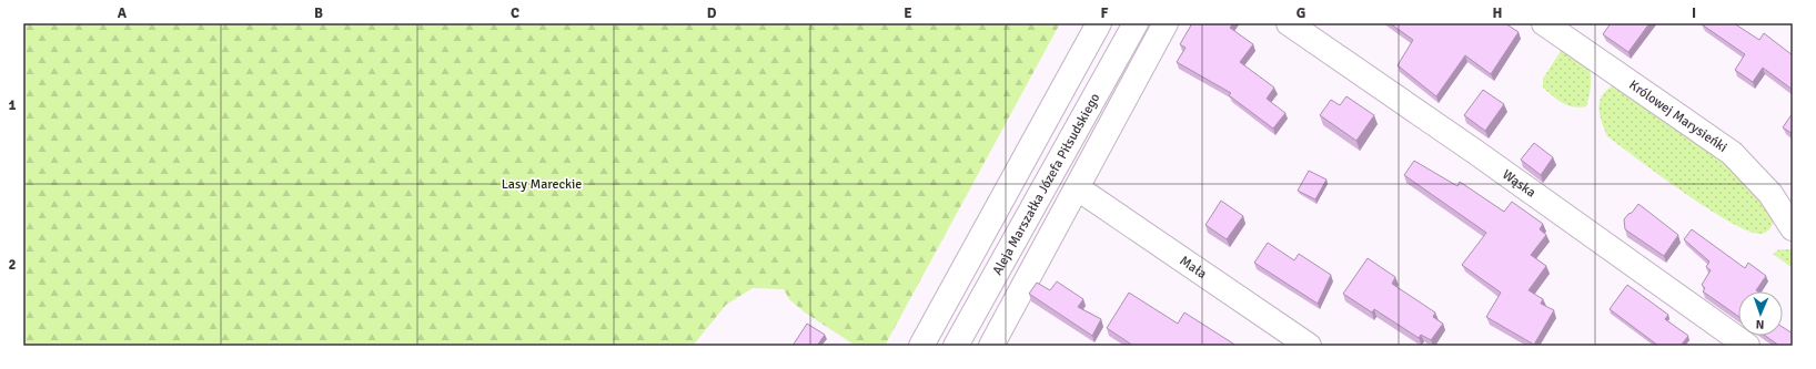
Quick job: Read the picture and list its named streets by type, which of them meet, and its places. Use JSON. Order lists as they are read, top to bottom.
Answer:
{
  "streets": {
    "street": [
      "Królowej Marysieńki",
      "Wąska",
      "Aleja Marszałka Józefa Piłsudskiego",
      "Mała"
    ]
  },
  "parks": ["Lasy Mareckie"],
  "north": "bottom",
  "grid": {
    "columns": [
      "A",
      "B",
      "C",
      "D",
      "E",
      "F",
      "G",
      "H",
      "I"
    ],
    "rows": ["1", "2"]
  }
}
